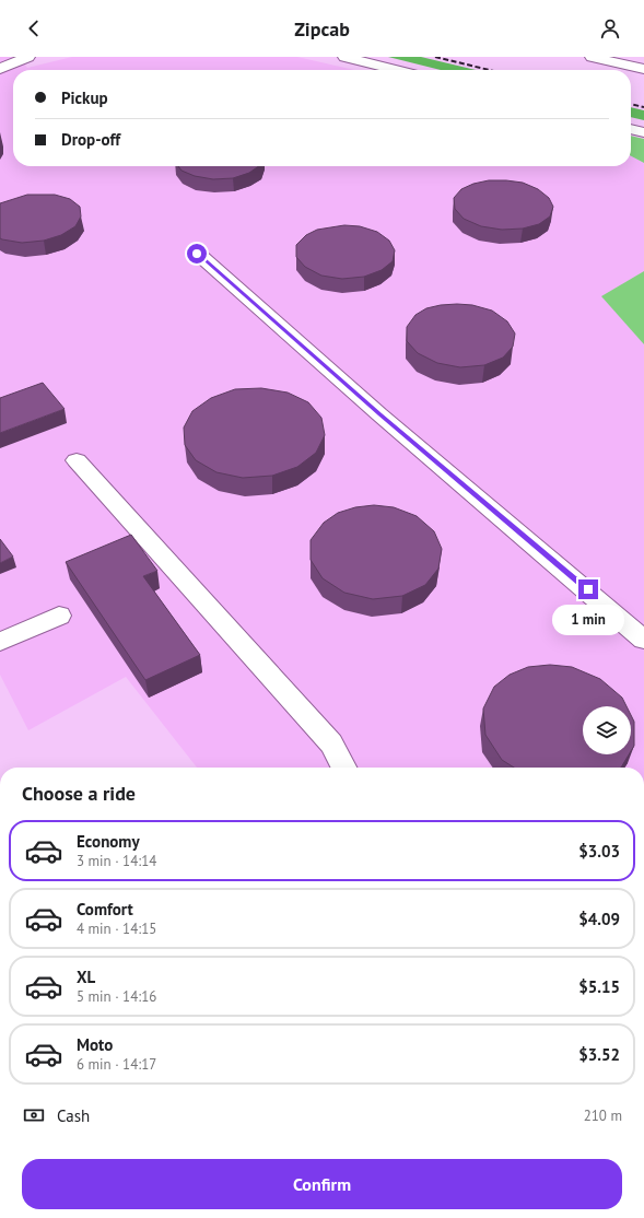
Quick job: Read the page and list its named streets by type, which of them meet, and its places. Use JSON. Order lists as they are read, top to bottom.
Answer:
{
  "page": {
    "header": "Zipcab",
    "banner": ["Pickup", "Drop-off"],
    "bubble": "1 min",
    "heading": "Choose a ride",
    "list": [
      {
        "name": "Economy",
        "note": "3 min · 14:14",
        "value": "$3.03"
      },
      {
        "name": "Comfort",
        "note": "4 min · 14:15",
        "value": "$4.09"
      },
      {
        "name": "XL",
        "note": "5 min · 14:16",
        "value": "$5.15"
      },
      {
        "name": "Moto",
        "note": "6 min · 14:17",
        "value": "$3.52"
      }
    ],
    "pay": ["Cash", "210 m"],
    "buttons": "Confirm"
  }
}
